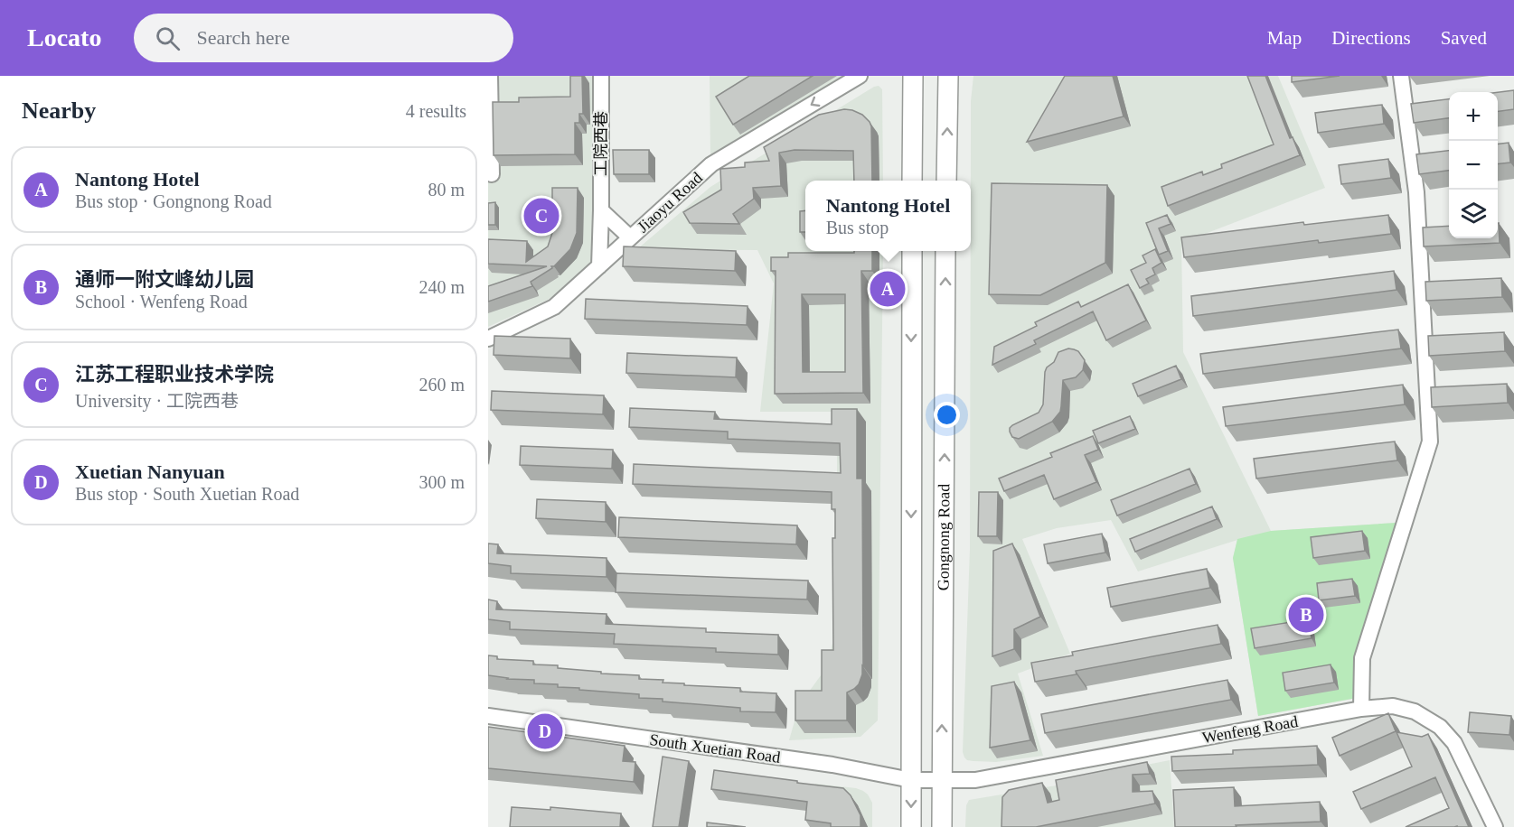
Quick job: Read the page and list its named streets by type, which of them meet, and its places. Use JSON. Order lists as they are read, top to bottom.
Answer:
{
  "streets": {
    "main road": ["Gongnong Road"],
    "street": [
      "工院西巷",
      "Jiaoyu Road",
      "Wenfeng Road",
      "South Xuetian Road"
    ]
  },
  "crossings": [
    ["工院西巷", "Jiaoyu Road"],
    ["Gongnong Road", "Wenfeng Road"],
    ["Gongnong Road", "South Xuetian Road"],
    ["Wenfeng Road", "South Xuetian Road"]
  ],
  "one_way": ["Jiaoyu Road"],
  "page": {
    "header": "Locato",
    "search": "Search here",
    "nav": ["Map", "Directions", "Saved"],
    "heading": ["Nearby", "4 results"],
    "map_buttons": ["+", "−"],
    "list": [
      {
        "mark": "A",
        "name": "Nantong Hotel",
        "note": "Bus stop · Gongnong Road",
        "value": "80 m"
      },
      {
        "mark": "B",
        "name": "通师一附文峰幼儿园",
        "note": "School · Wenfeng Road",
        "value": "240 m"
      },
      {
        "mark": "C",
        "name": "江苏工程职业技术学院",
        "note": "University · 工院西巷",
        "value": "260 m"
      },
      {
        "mark": "D",
        "name": "Xuetian Nanyuan",
        "note": "Bus stop · South Xuetian Road",
        "value": "300 m"
      }
    ],
    "popup": ["Nantong Hotel", "Bus stop"],
    "pins": [
      "C",
      "A",
      "B",
      "D"
    ]
  }
}
